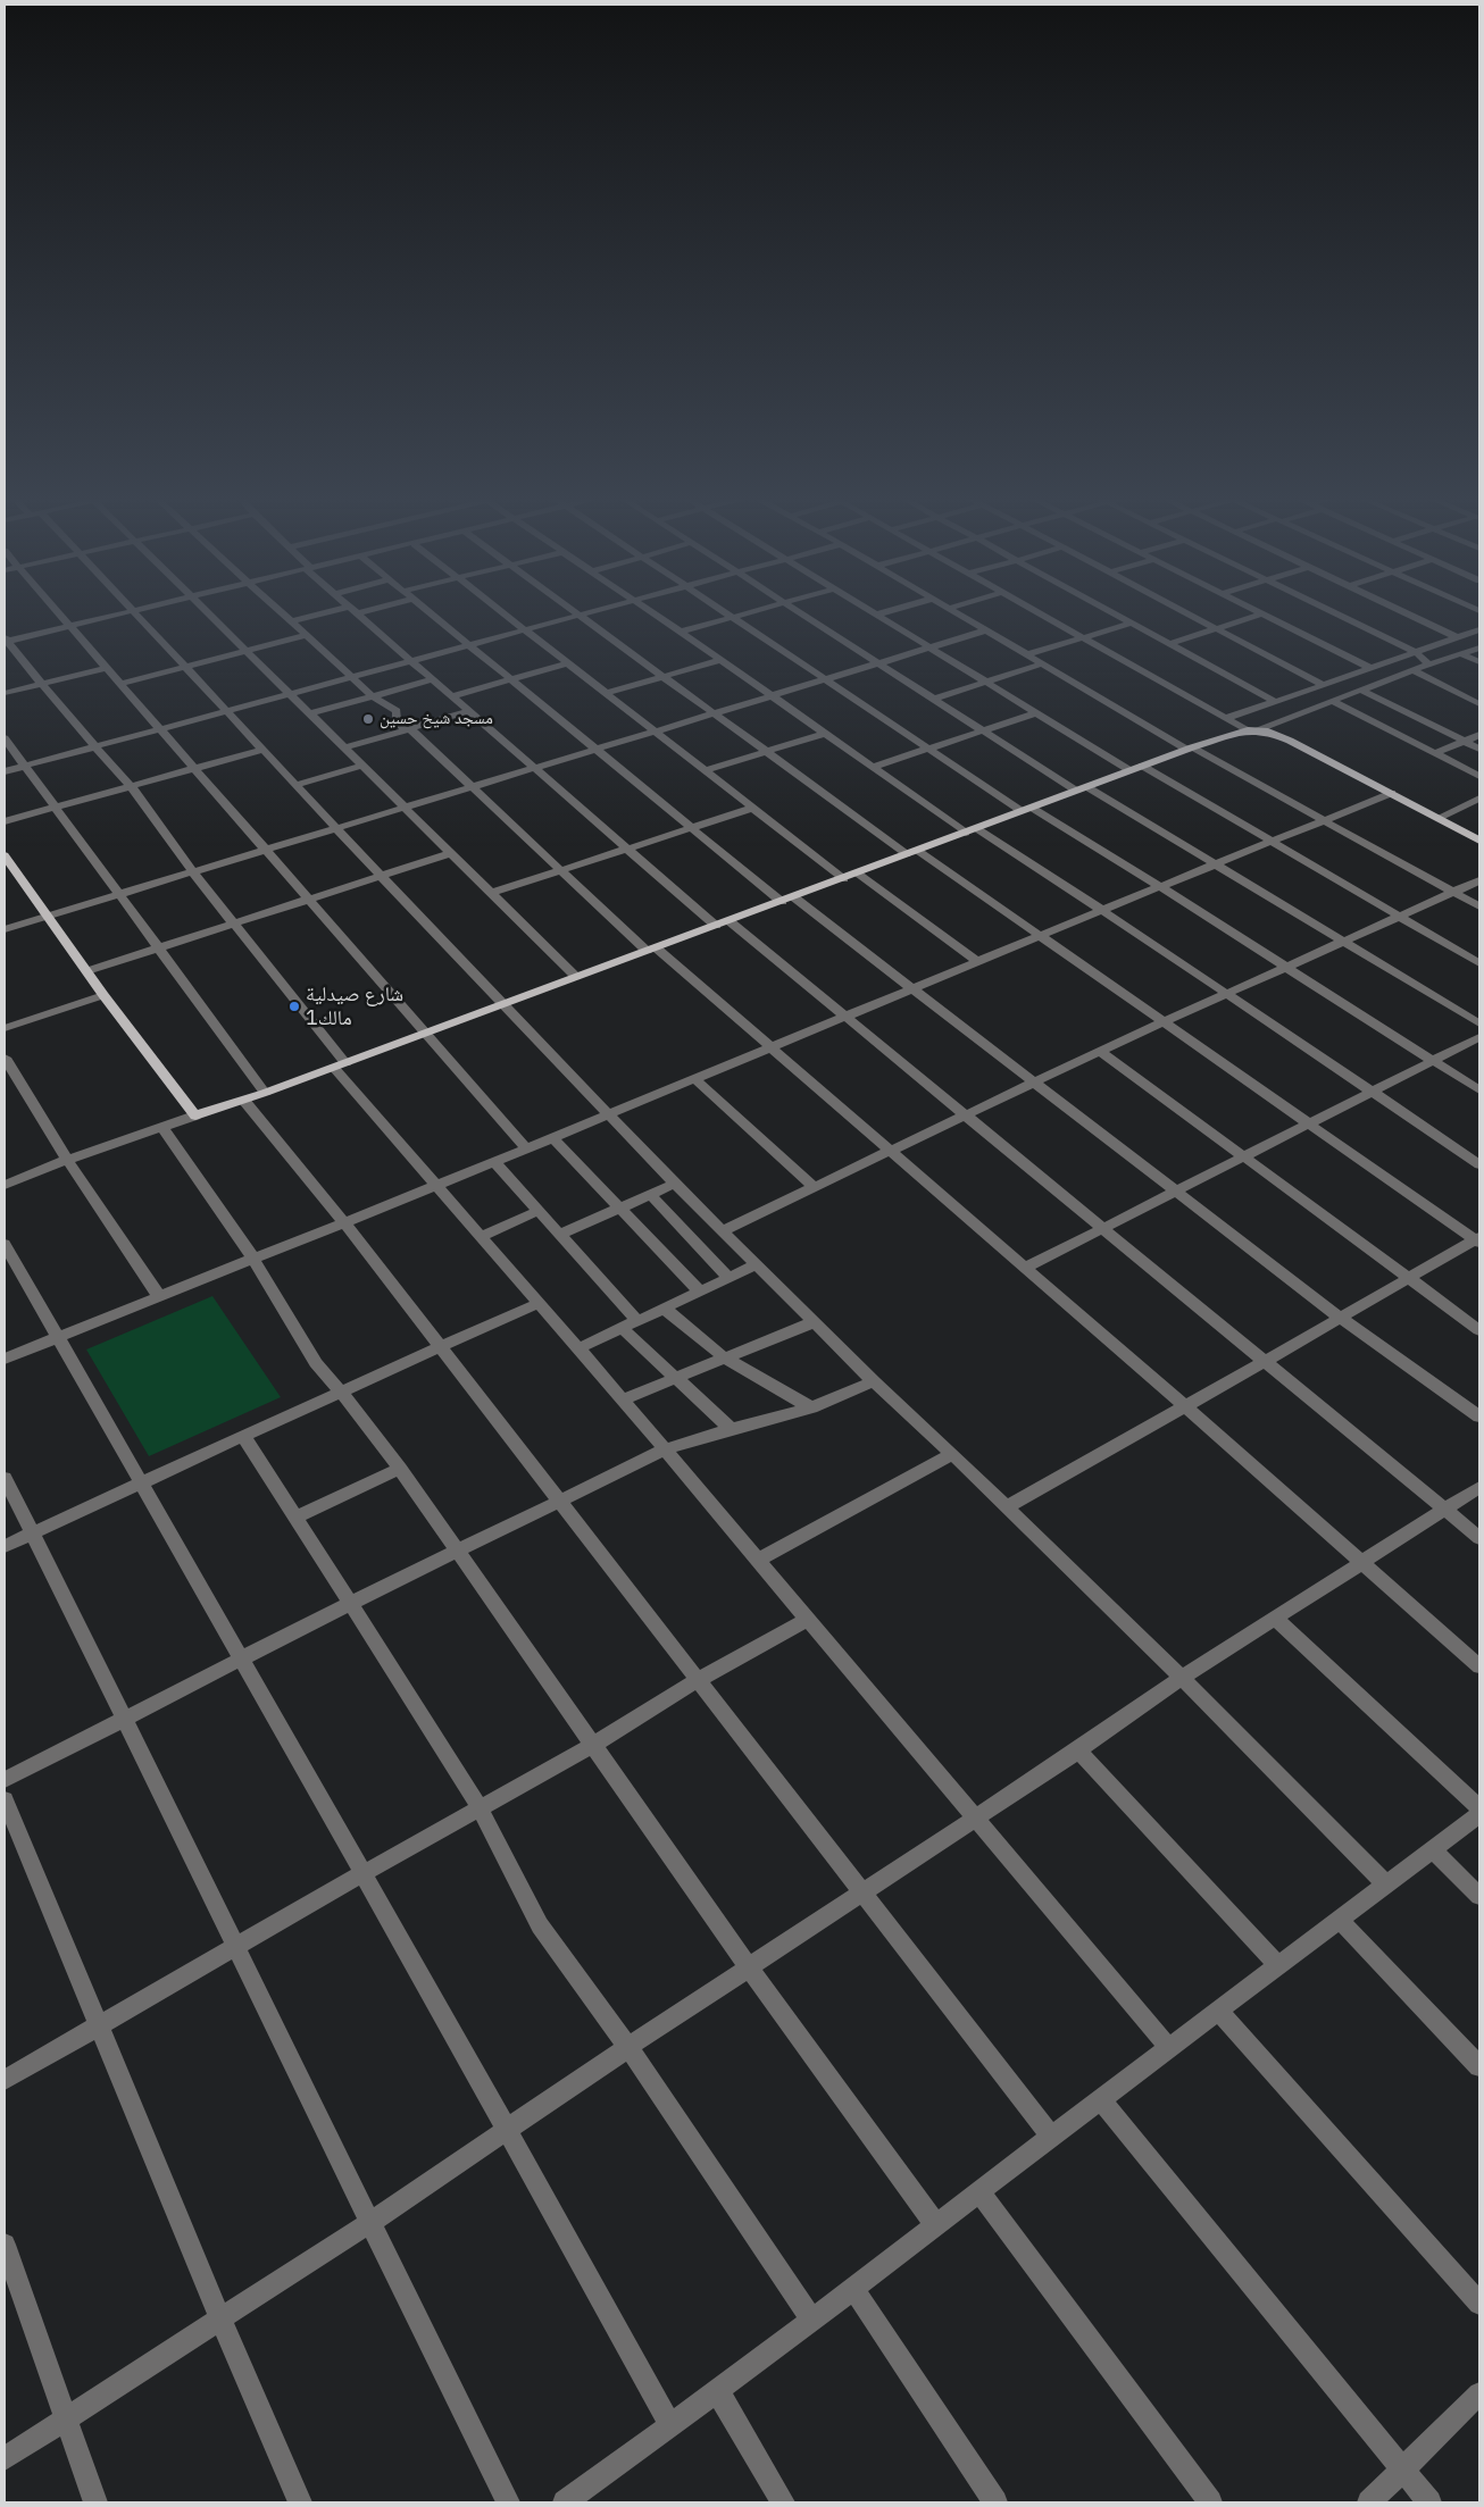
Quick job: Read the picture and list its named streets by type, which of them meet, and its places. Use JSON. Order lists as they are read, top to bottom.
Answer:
{
  "places": ["مسجد شيخ حسين", "شارع صيدلية مالك1"]
}
